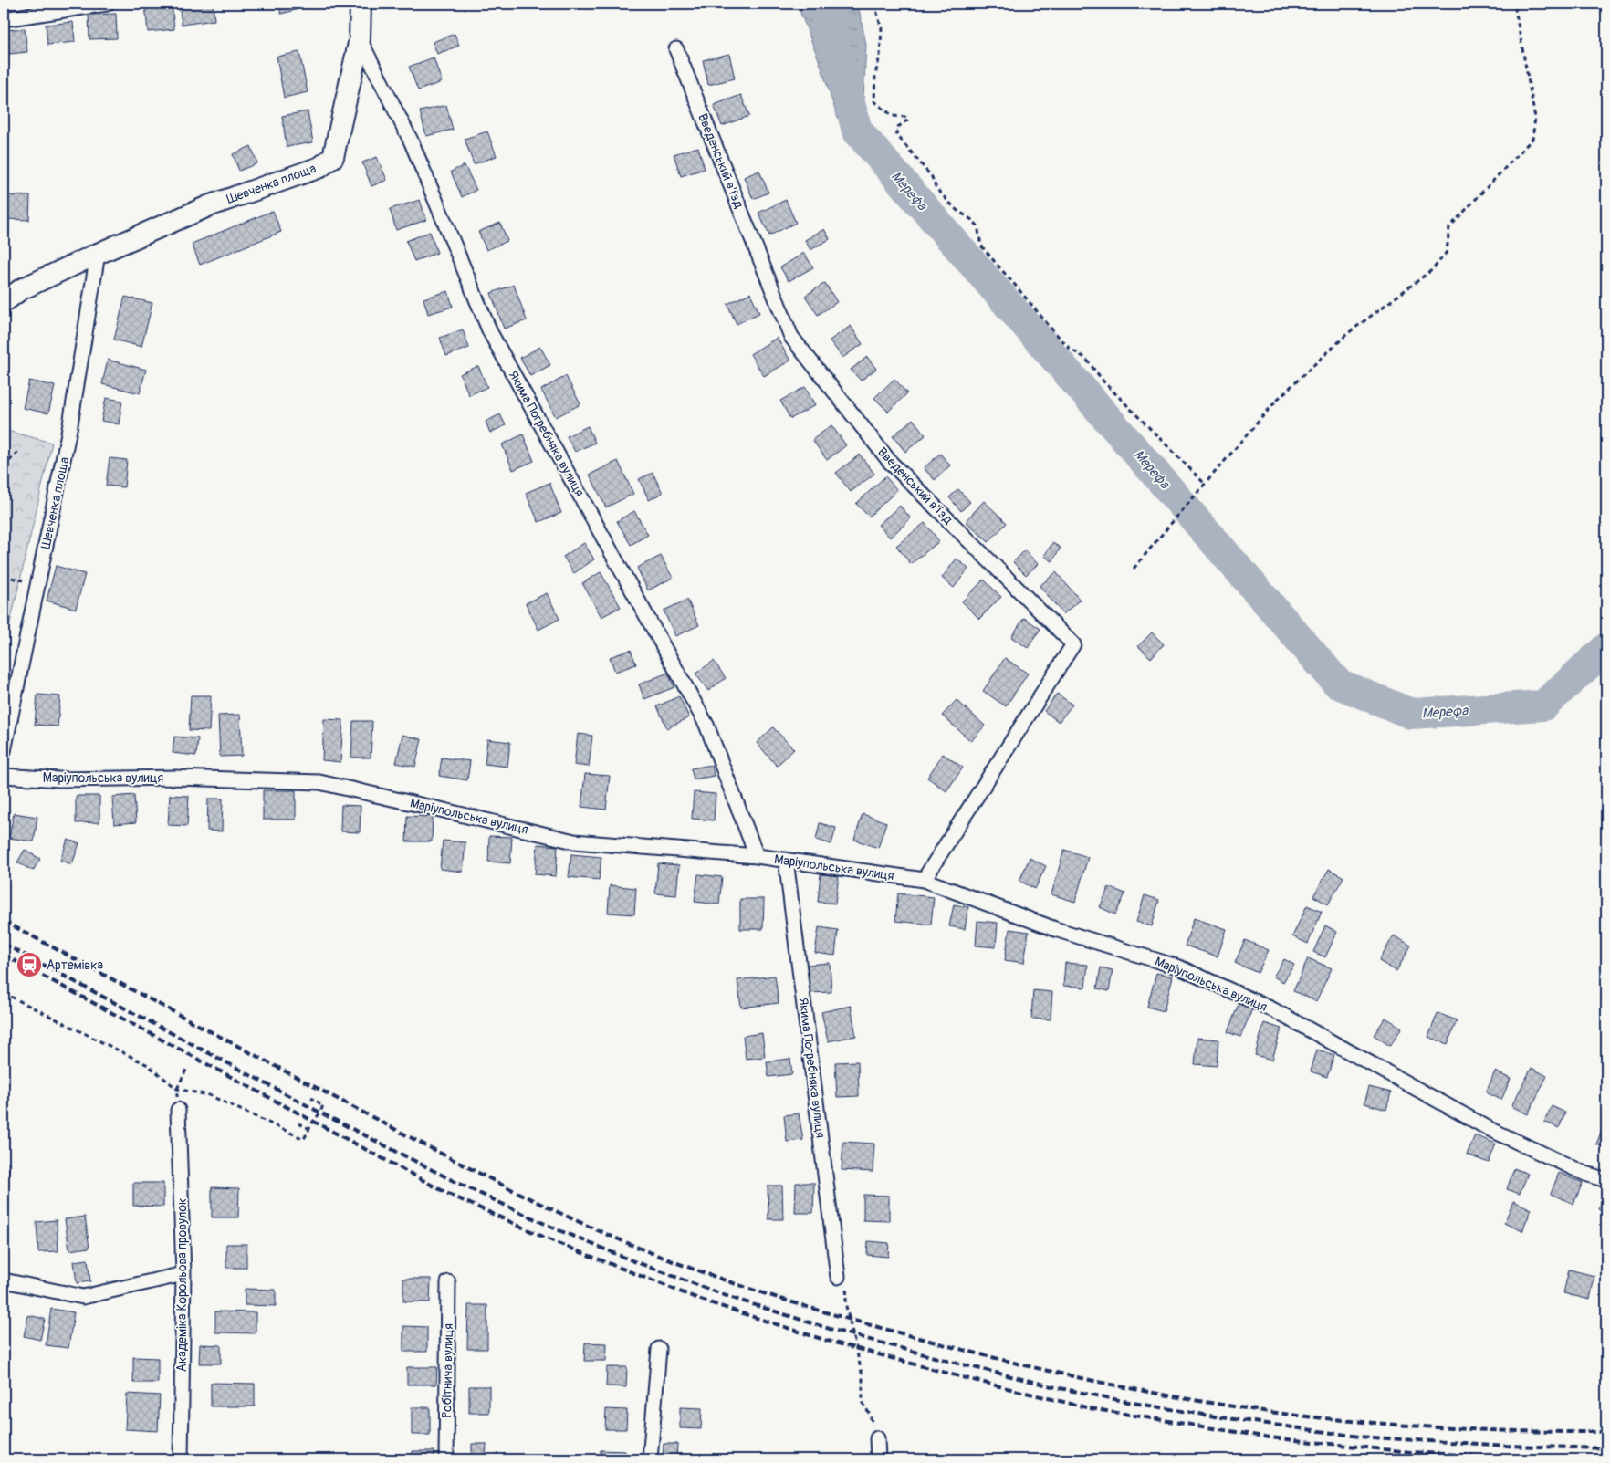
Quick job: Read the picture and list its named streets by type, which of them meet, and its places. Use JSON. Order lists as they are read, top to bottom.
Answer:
{
  "streets": {
    "street": [
      "Введенський в'їзд",
      "Шевченка площа",
      "Якима Погребняка вулиця",
      "Маріупольська вулиця",
      "Академіка Корольова провулок",
      "Робітнича вулиця"
    ]
  },
  "crossings": [
    ["Введенський в'їзд", "Маріупольська вулиця"],
    ["Шевченка площа", "Якима Погребняка вулиця"],
    ["Якима Погребняка вулиця", "Маріупольська вулиця"]
  ],
  "water": ["Мерефа"],
  "places": {
    "station": ["Артемівка"]
  }
}
